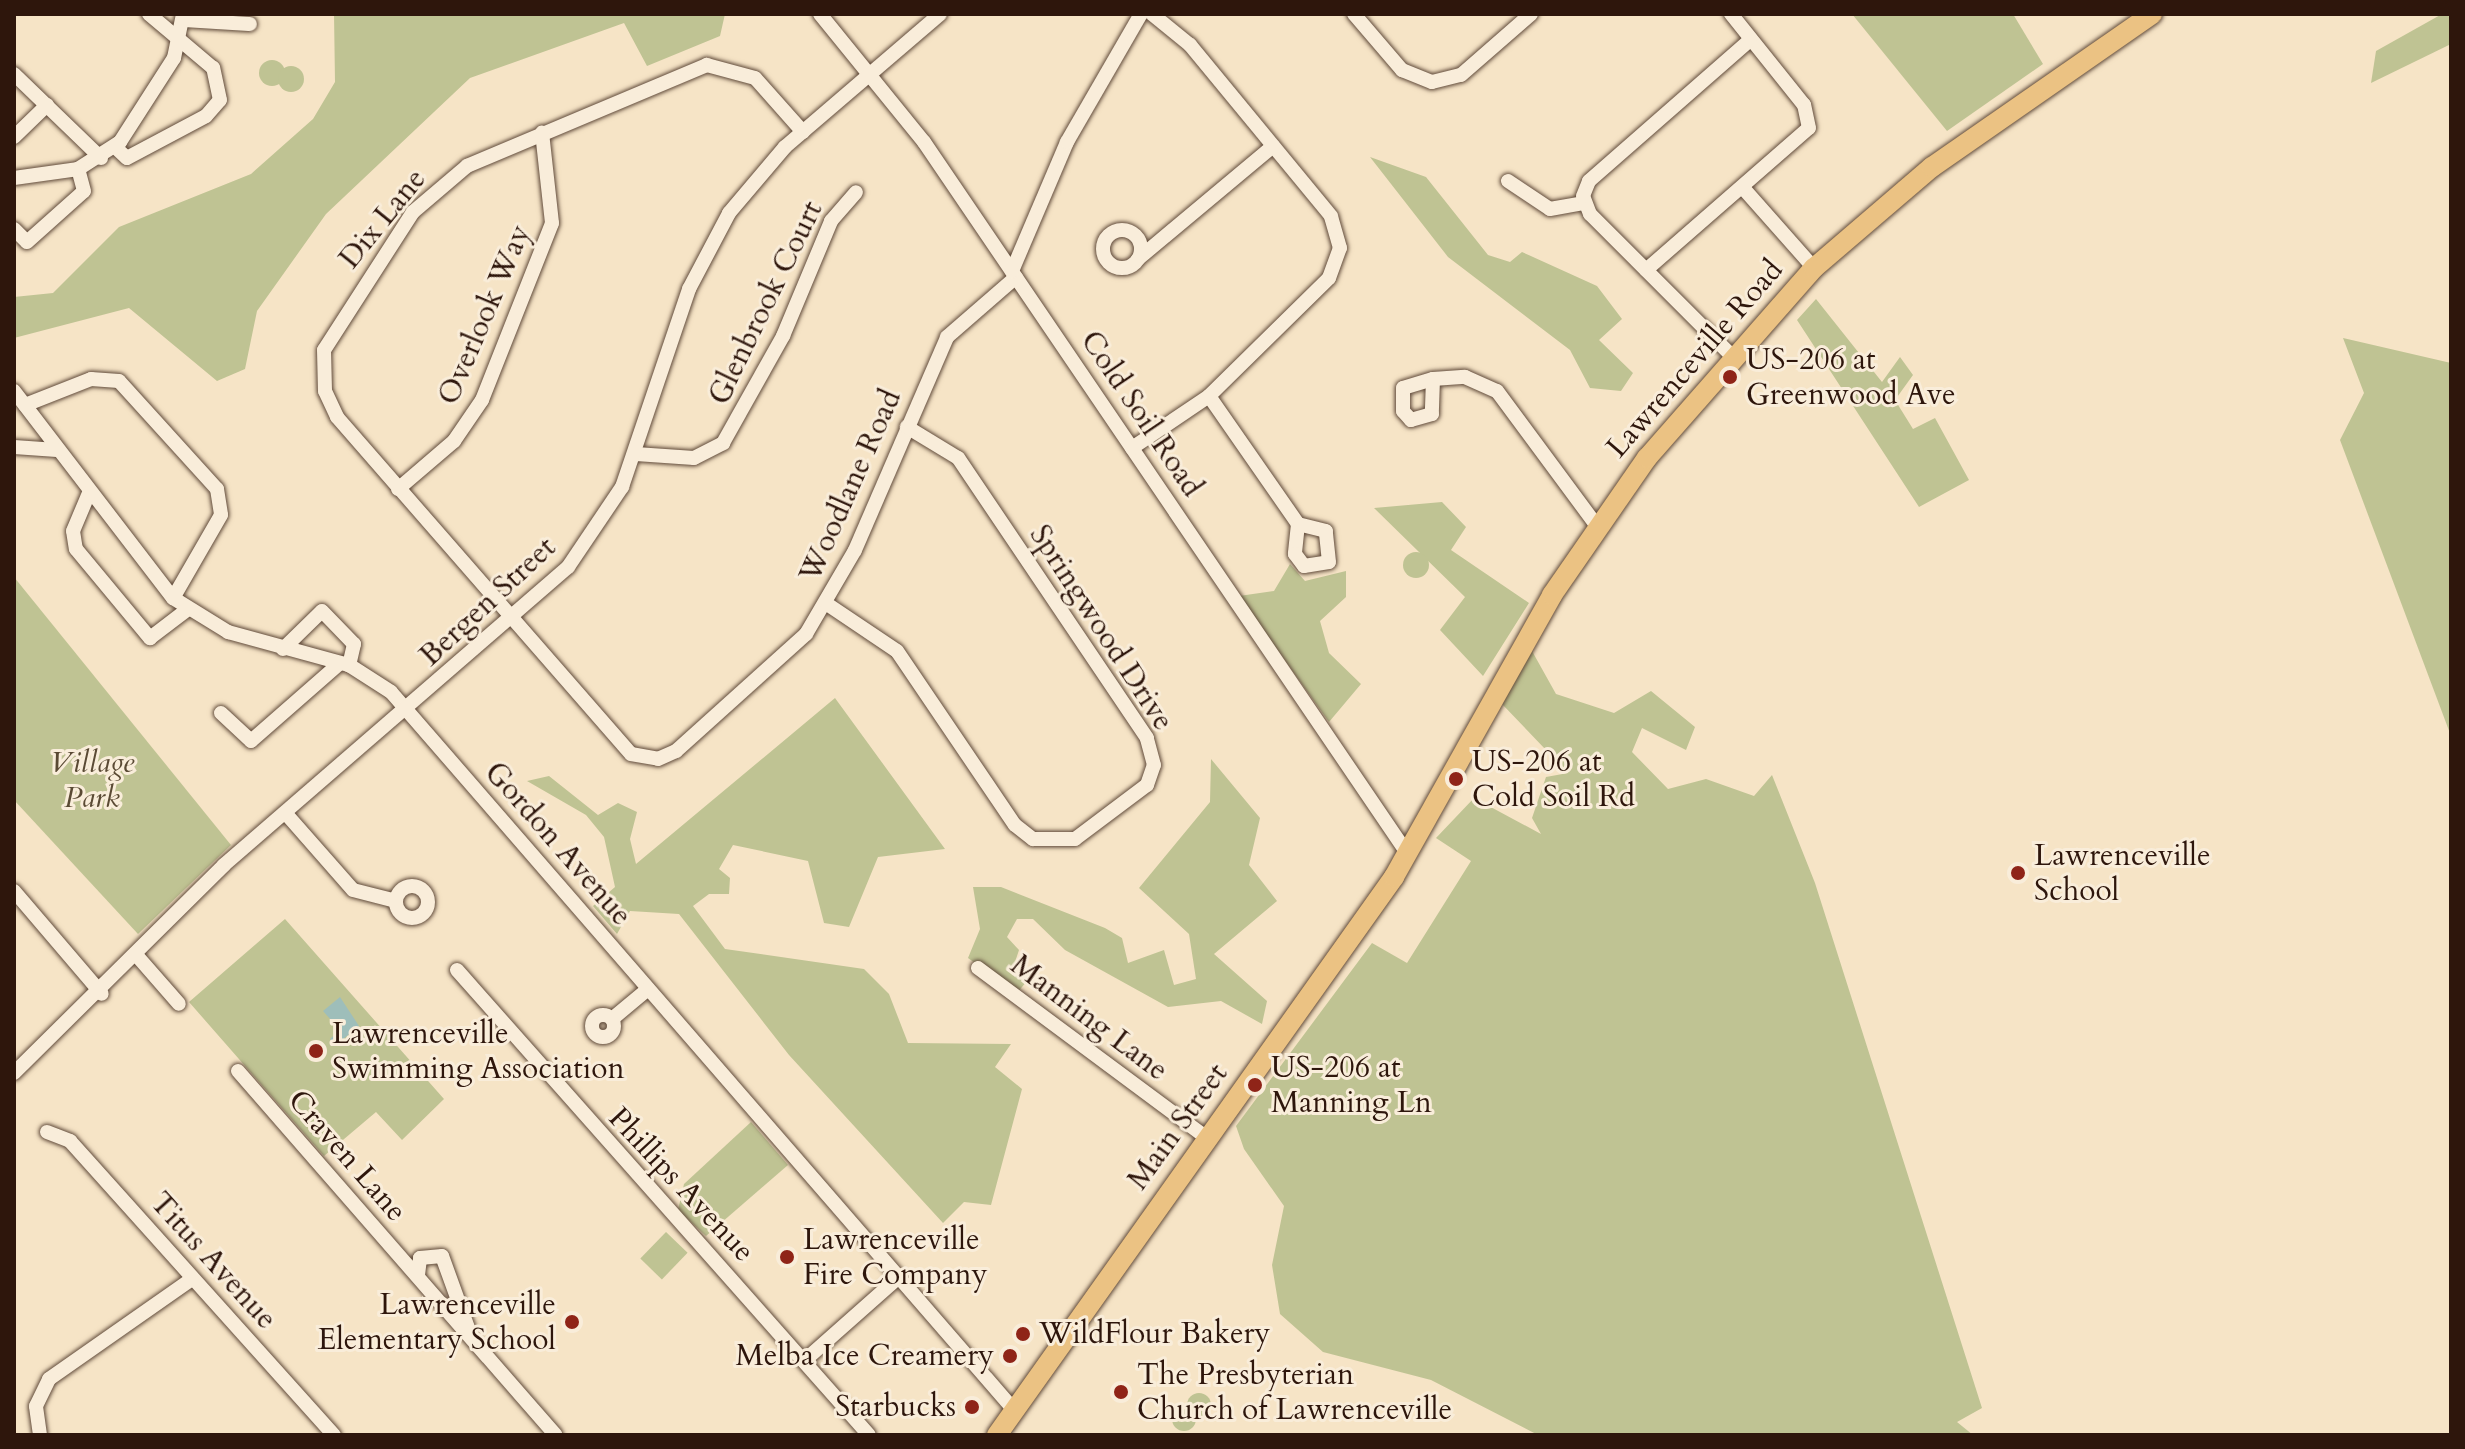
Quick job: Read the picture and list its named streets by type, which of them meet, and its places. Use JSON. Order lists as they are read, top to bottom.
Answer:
{
  "streets": {
    "highway": ["Lawrenceville Road", "Main Street"],
    "street": [
      "Dix Lane",
      "Glenbrook Court",
      "Overlook Way",
      "Cold Soil Road",
      "Woodlane Road",
      "Bergen Street",
      "Springwood Drive",
      "Gordon Avenue",
      "Manning Lane",
      "Craven Lane",
      "Phillips Avenue",
      "Titus Avenue"
    ]
  },
  "crossings": [
    ["Dix Lane", "Overlook Way"],
    ["Dix Lane", "Woodlane Road"],
    ["Dix Lane", "Bergen Street"],
    ["Glenbrook Court", "Bergen Street"],
    ["Lawrenceville Road", "Cold Soil Road"],
    ["Lawrenceville Road", "Main Street"],
    ["Cold Soil Road", "Woodlane Road"],
    ["Cold Soil Road", "Bergen Street"],
    ["Cold Soil Road", "Main Street"],
    ["Woodlane Road", "Bergen Street"],
    ["Woodlane Road", "Springwood Drive"],
    ["Bergen Street", "Gordon Avenue"],
    ["Gordon Avenue", "Main Street"],
    ["Manning Lane", "Main Street"]
  ],
  "parks": ["Village Park"],
  "places": [
    "US-206 at Greenwood Ave",
    "US-206 at Cold Soil Rd",
    "Lawrenceville School",
    "Lawrenceville Swimming Association",
    "US-206 at Manning Ln",
    "Lawrenceville Fire Company",
    "Lawrenceville Elementary School",
    "WildFlour Bakery",
    "Melba Ice Creamery",
    "The Presbyterian Church of Lawrenceville",
    "Starbucks"
  ]
}
